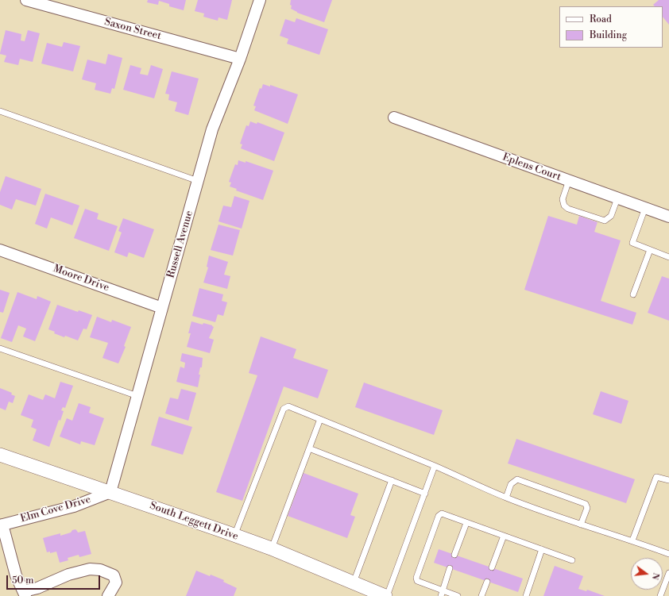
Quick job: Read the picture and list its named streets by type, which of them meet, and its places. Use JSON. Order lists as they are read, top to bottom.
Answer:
{
  "streets": {
    "street": [
      "Saxon Street",
      "Eplens Court",
      "Russell Avenue",
      "Moore Drive",
      "Elm Cove Drive",
      "South Leggett Drive"
    ]
  },
  "crossings": [
    ["Saxon Street", "Russell Avenue"],
    ["Russell Avenue", "Moore Drive"],
    ["Russell Avenue", "Elm Cove Drive"],
    ["Russell Avenue", "South Leggett Drive"],
    ["Elm Cove Drive", "South Leggett Drive"]
  ],
  "legend": ["Road", "Building"],
  "scale_bar": "50 m",
  "north": "right"
}
